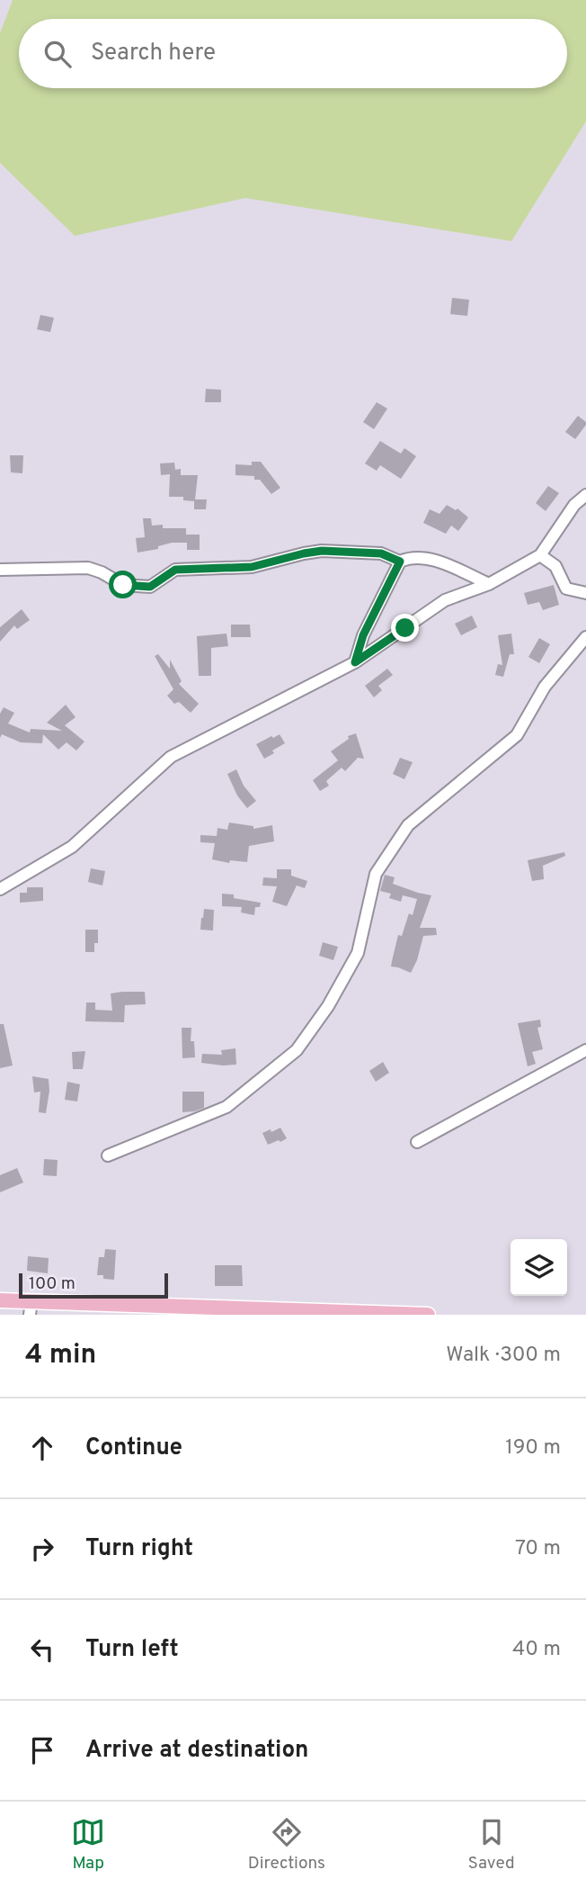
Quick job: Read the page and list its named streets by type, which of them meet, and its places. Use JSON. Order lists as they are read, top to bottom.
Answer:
{
  "scale_bar": "100 m",
  "page": {
    "search": "Search here",
    "scale": "100 m",
    "heading": ["4 min", "Walk · 300 m"],
    "list": [
      ["Continue", "190 m"],
      ["Turn right", "70 m"],
      ["Turn left", "40 m"],
      "Arrive at destination"
    ],
    "nav": ["Map", "Directions", "Saved"]
  }
}
